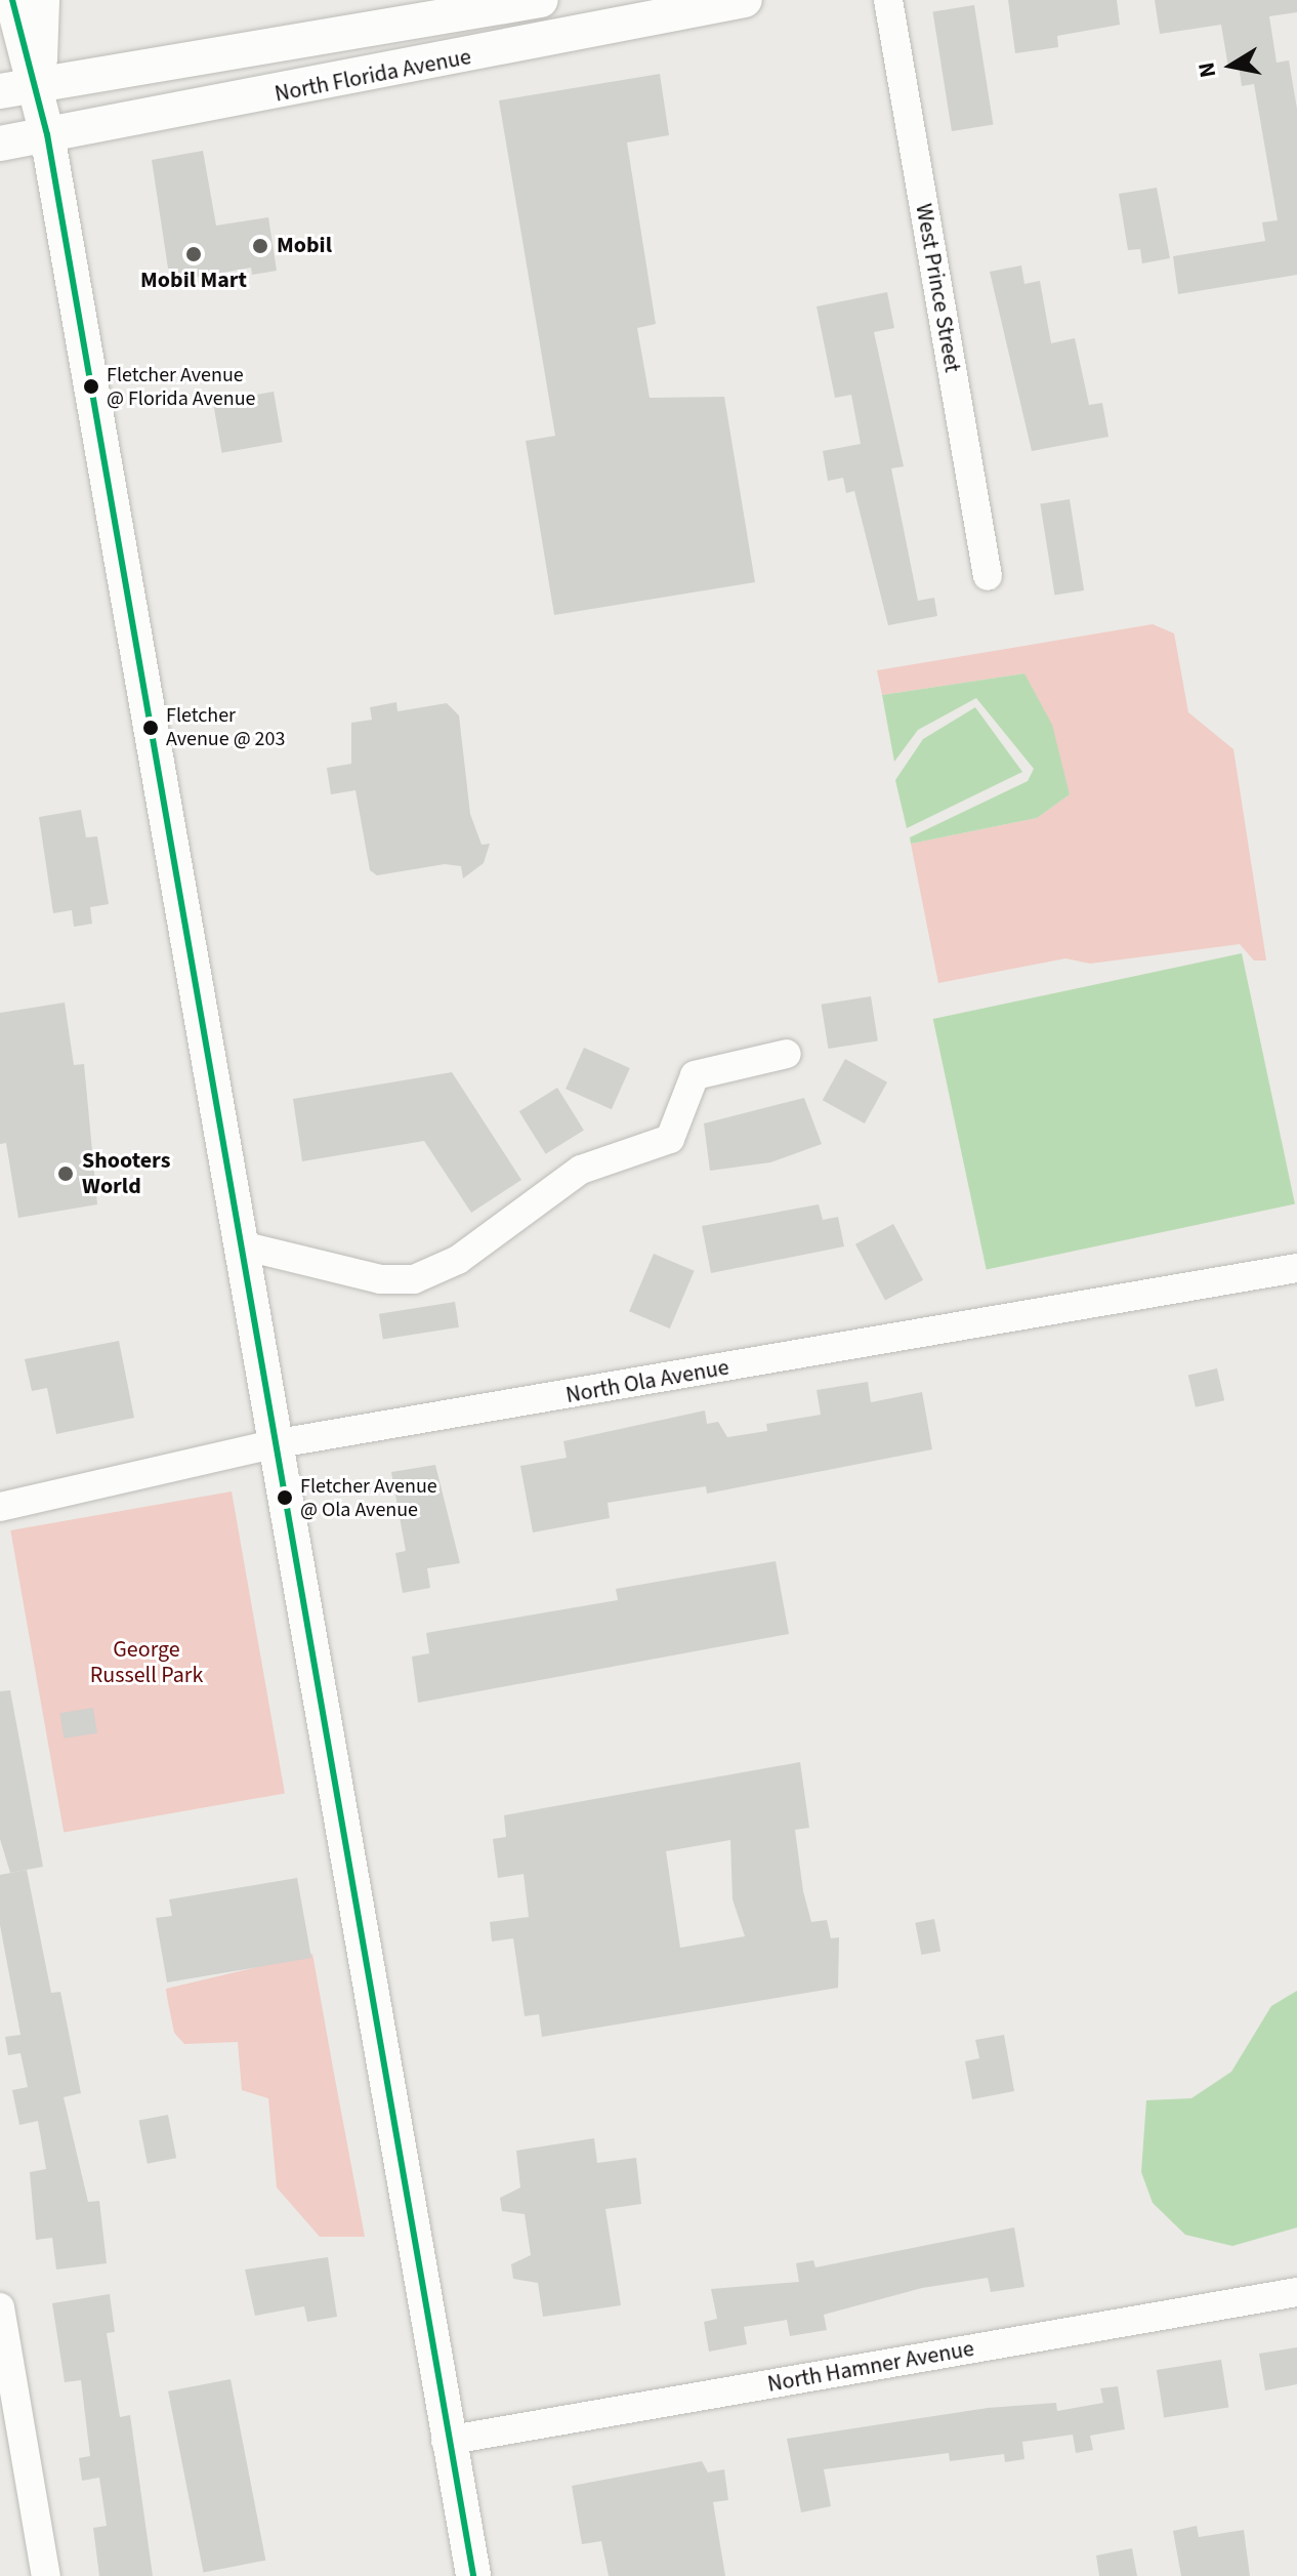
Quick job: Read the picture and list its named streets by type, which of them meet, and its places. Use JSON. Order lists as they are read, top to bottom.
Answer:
{
  "streets": {
    "main road": ["North Florida Avenue"],
    "street": ["West Prince Street", "North Ola Avenue", "North Hamner Avenue"]
  },
  "parks": ["George Russell Park"],
  "places": [
    "Mobil",
    "Mobil Mart",
    "Fletcher Avenue @ Florida Avenue",
    "Fletcher Avenue @ 203",
    "Shooters World",
    "Fletcher Avenue @ Ola Avenue"
  ],
  "north": "left"
}
